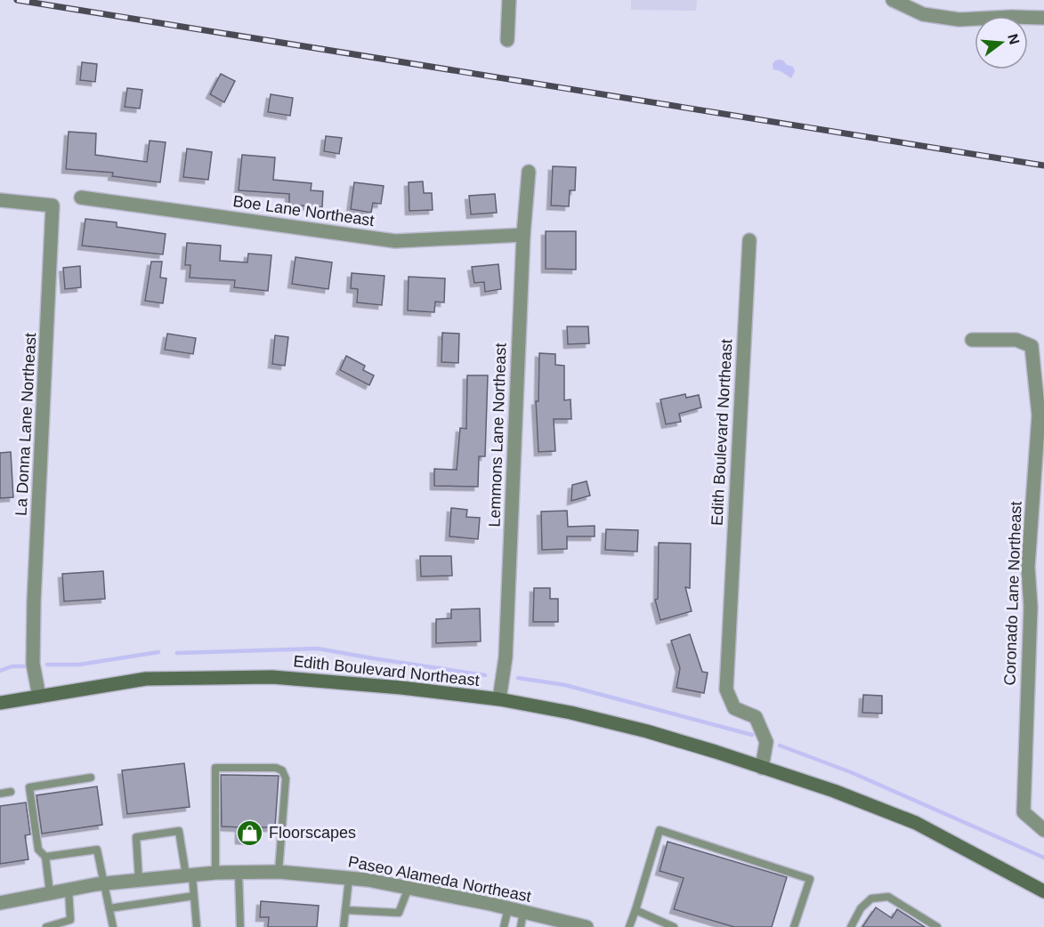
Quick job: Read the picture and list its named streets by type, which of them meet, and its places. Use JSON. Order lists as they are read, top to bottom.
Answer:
{
  "streets": {
    "street": [
      "Boe Lane Northeast",
      "La Donna Lane Northeast",
      "Edith Boulevard Northeast",
      "Lemmons Lane Northeast",
      "Coronado Lane Northeast",
      "Paseo Alameda Northeast"
    ]
  },
  "crossings": [
    ["Boe Lane Northeast", "Lemmons Lane Northeast"],
    ["La Donna Lane Northeast", "Edith Boulevard Northeast"],
    ["Edith Boulevard Northeast", "Lemmons Lane Northeast"]
  ],
  "places": {
    "shop": ["Floorscapes"]
  },
  "north": "right"
}
